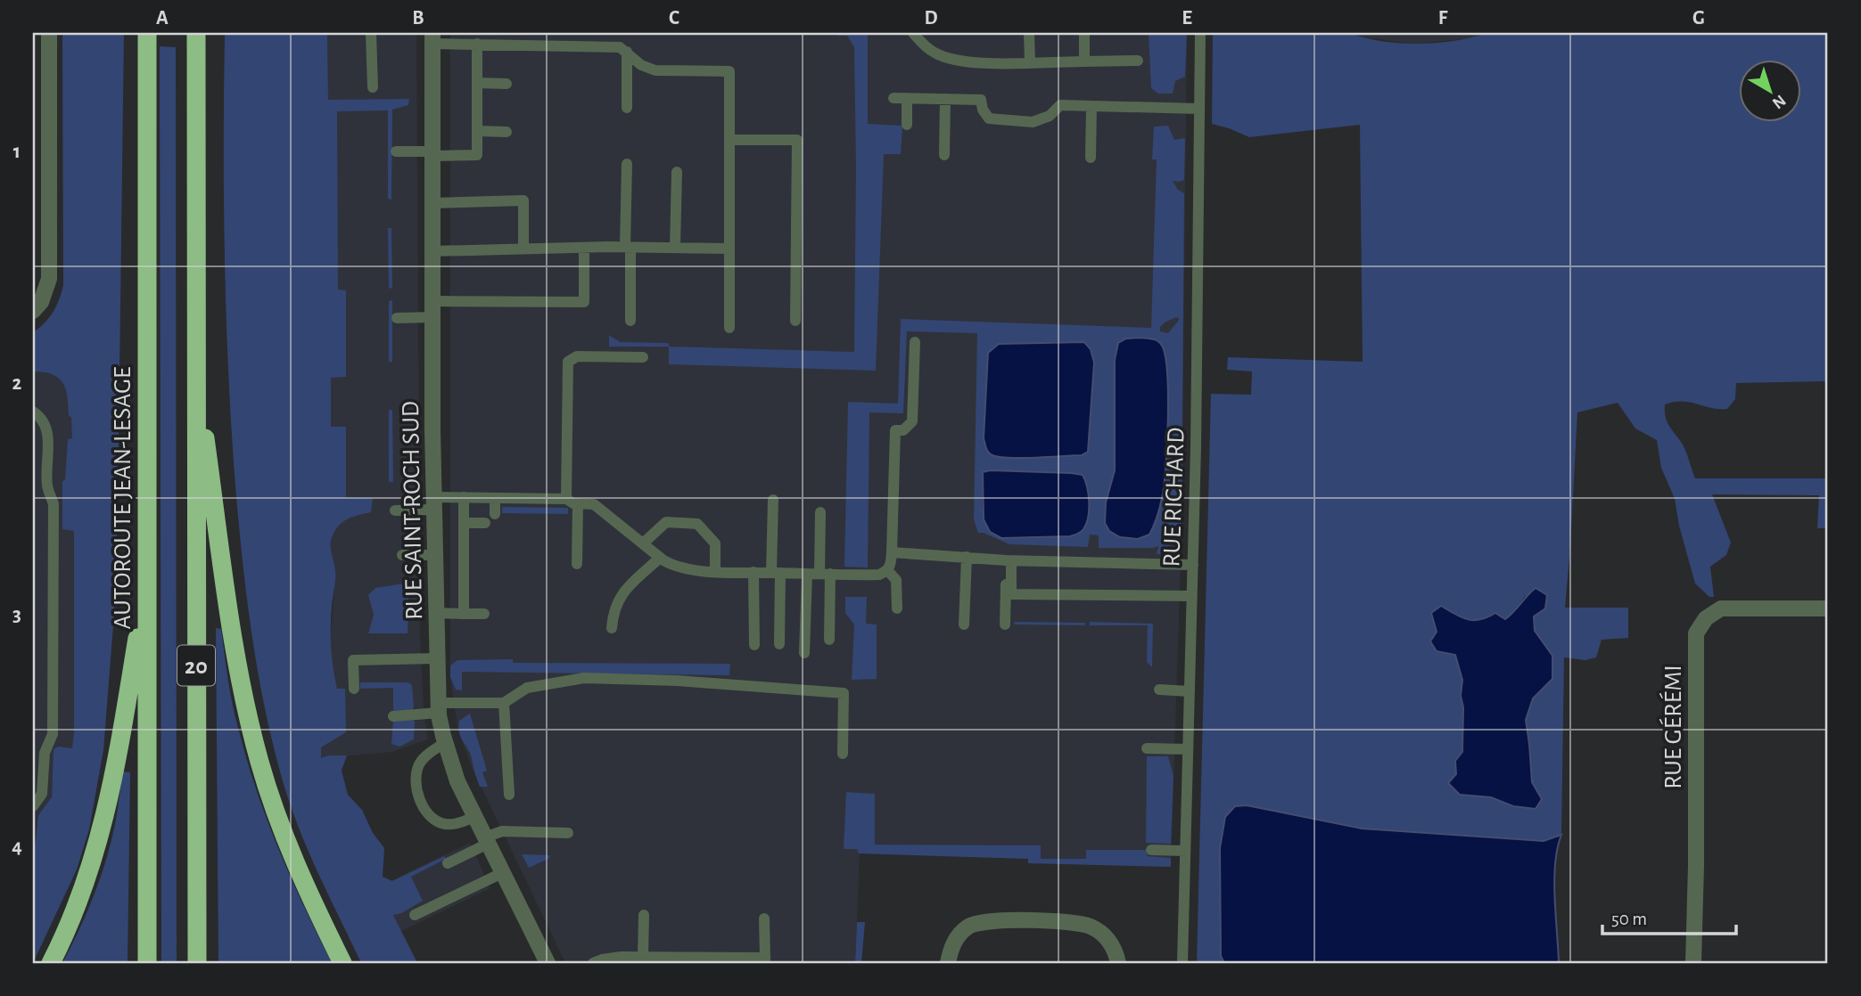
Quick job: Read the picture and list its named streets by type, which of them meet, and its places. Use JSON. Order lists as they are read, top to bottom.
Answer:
{
  "streets": {
    "highway": ["AUTOROUTE JEAN-LESAGE", "20"],
    "street": ["RUE SAINT-ROCH SUD", "RUE GÉRÉMI"],
    "lane": ["RUE RICHARD"]
  },
  "scale_bar": "50 m",
  "north": "bottom right",
  "grid": {
    "columns": [
      "A",
      "B",
      "C",
      "D",
      "E",
      "F",
      "G"
    ],
    "rows": [
      "1",
      "2",
      "3",
      "4"
    ]
  }
}
